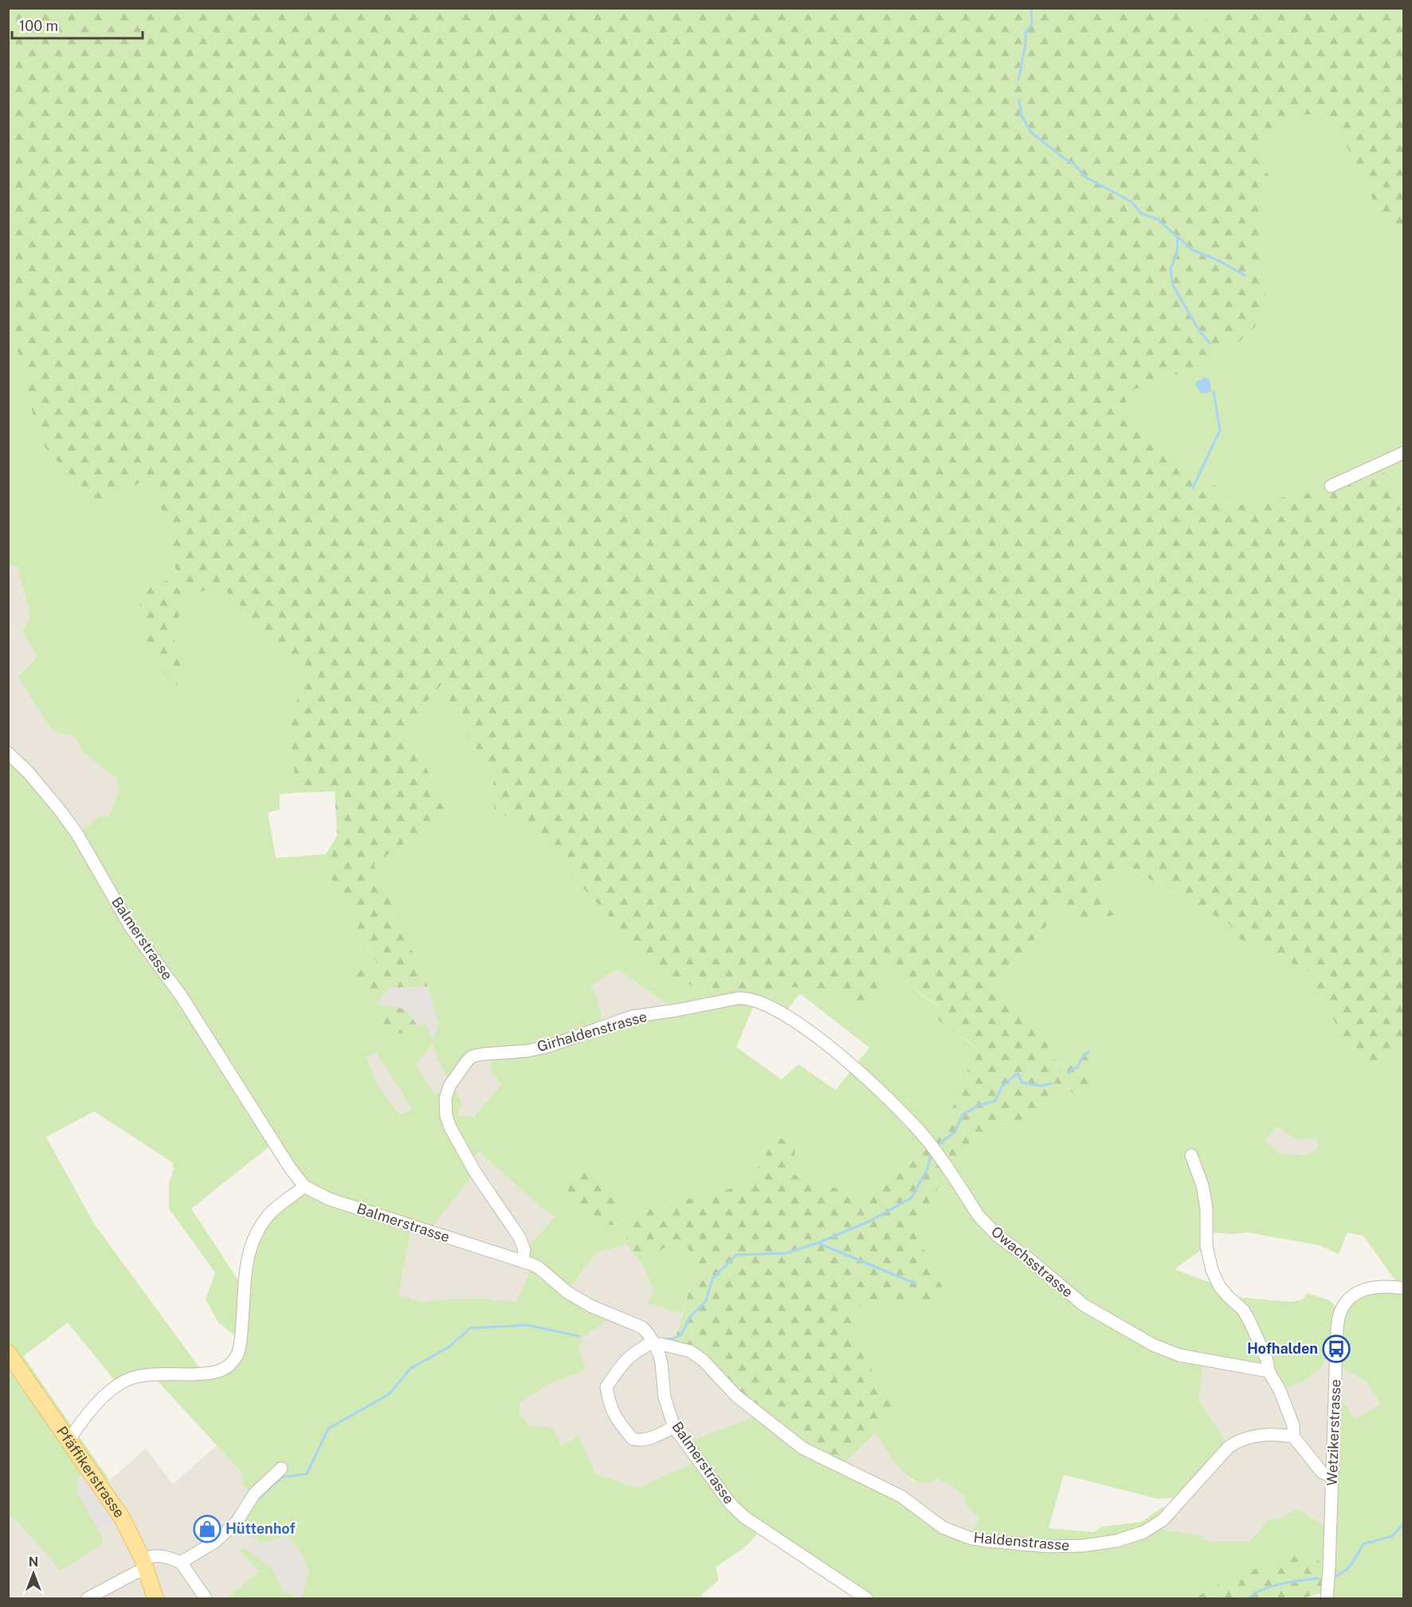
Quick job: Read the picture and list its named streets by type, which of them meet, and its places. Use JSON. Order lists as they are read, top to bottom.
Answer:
{
  "streets": {
    "main road": ["Pfäffikerstrasse"],
    "street": [
      "Balmerstrasse",
      "Girhaldenstrasse",
      "Owachsstrasse",
      "Wetzikerstrasse",
      "Haldenstrasse"
    ]
  },
  "crossings": [
    ["Balmerstrasse", "Girhaldenstrasse"],
    ["Balmerstrasse", "Haldenstrasse"],
    ["Girhaldenstrasse", "Owachsstrasse"]
  ],
  "places": {
    "bus stop": ["Hofhalden"],
    "shop": ["Hüttenhof"]
  },
  "scale_bar": "100 m",
  "north": "top"
}
